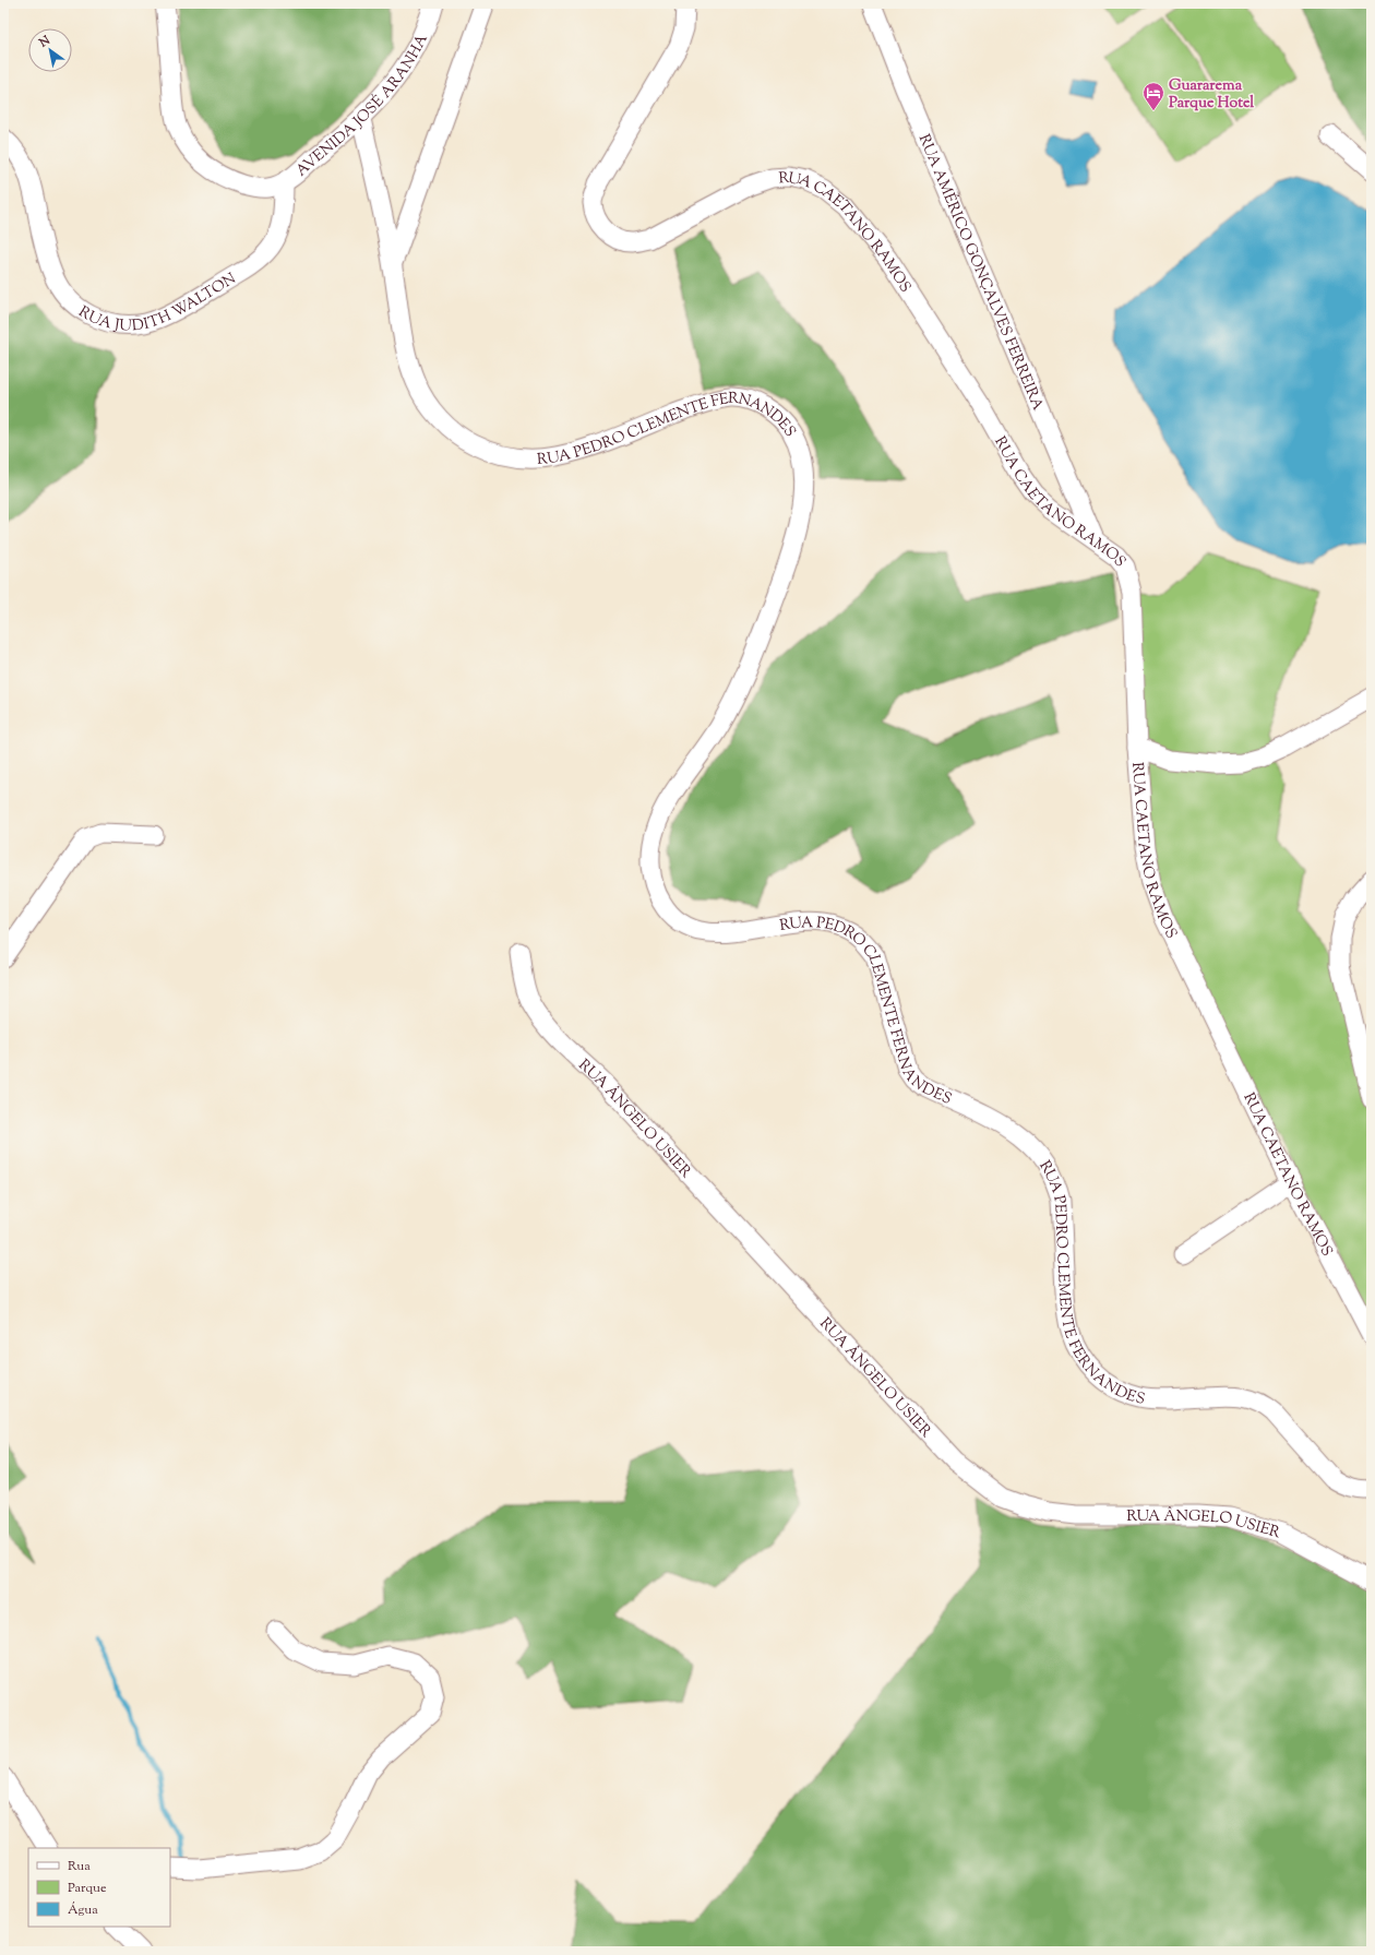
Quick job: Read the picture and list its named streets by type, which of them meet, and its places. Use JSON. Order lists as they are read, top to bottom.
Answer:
{
  "streets": {
    "street": [
      "AVENIDA JOSÉ ARANHA",
      "RUA CAETANO RAMOS",
      "RUA AMÉRICO GONÇALVES FERREIRA",
      "RUA JUDITH WALTON",
      "RUA PEDRO CLEMENTE FERNANDES",
      "RUA ÂNGELO USIER"
    ]
  },
  "crossings": [
    ["AVENIDA JOSÉ ARANHA", "RUA JUDITH WALTON"],
    ["AVENIDA JOSÉ ARANHA", "RUA PEDRO CLEMENTE FERNANDES"],
    ["RUA CAETANO RAMOS", "RUA AMÉRICO GONÇALVES FERREIRA"]
  ],
  "places": {
    "hotel": ["Guararema Parque Hotel"]
  },
  "legend": ["Rua", "Parque", "Água"],
  "north": "top left"
}
